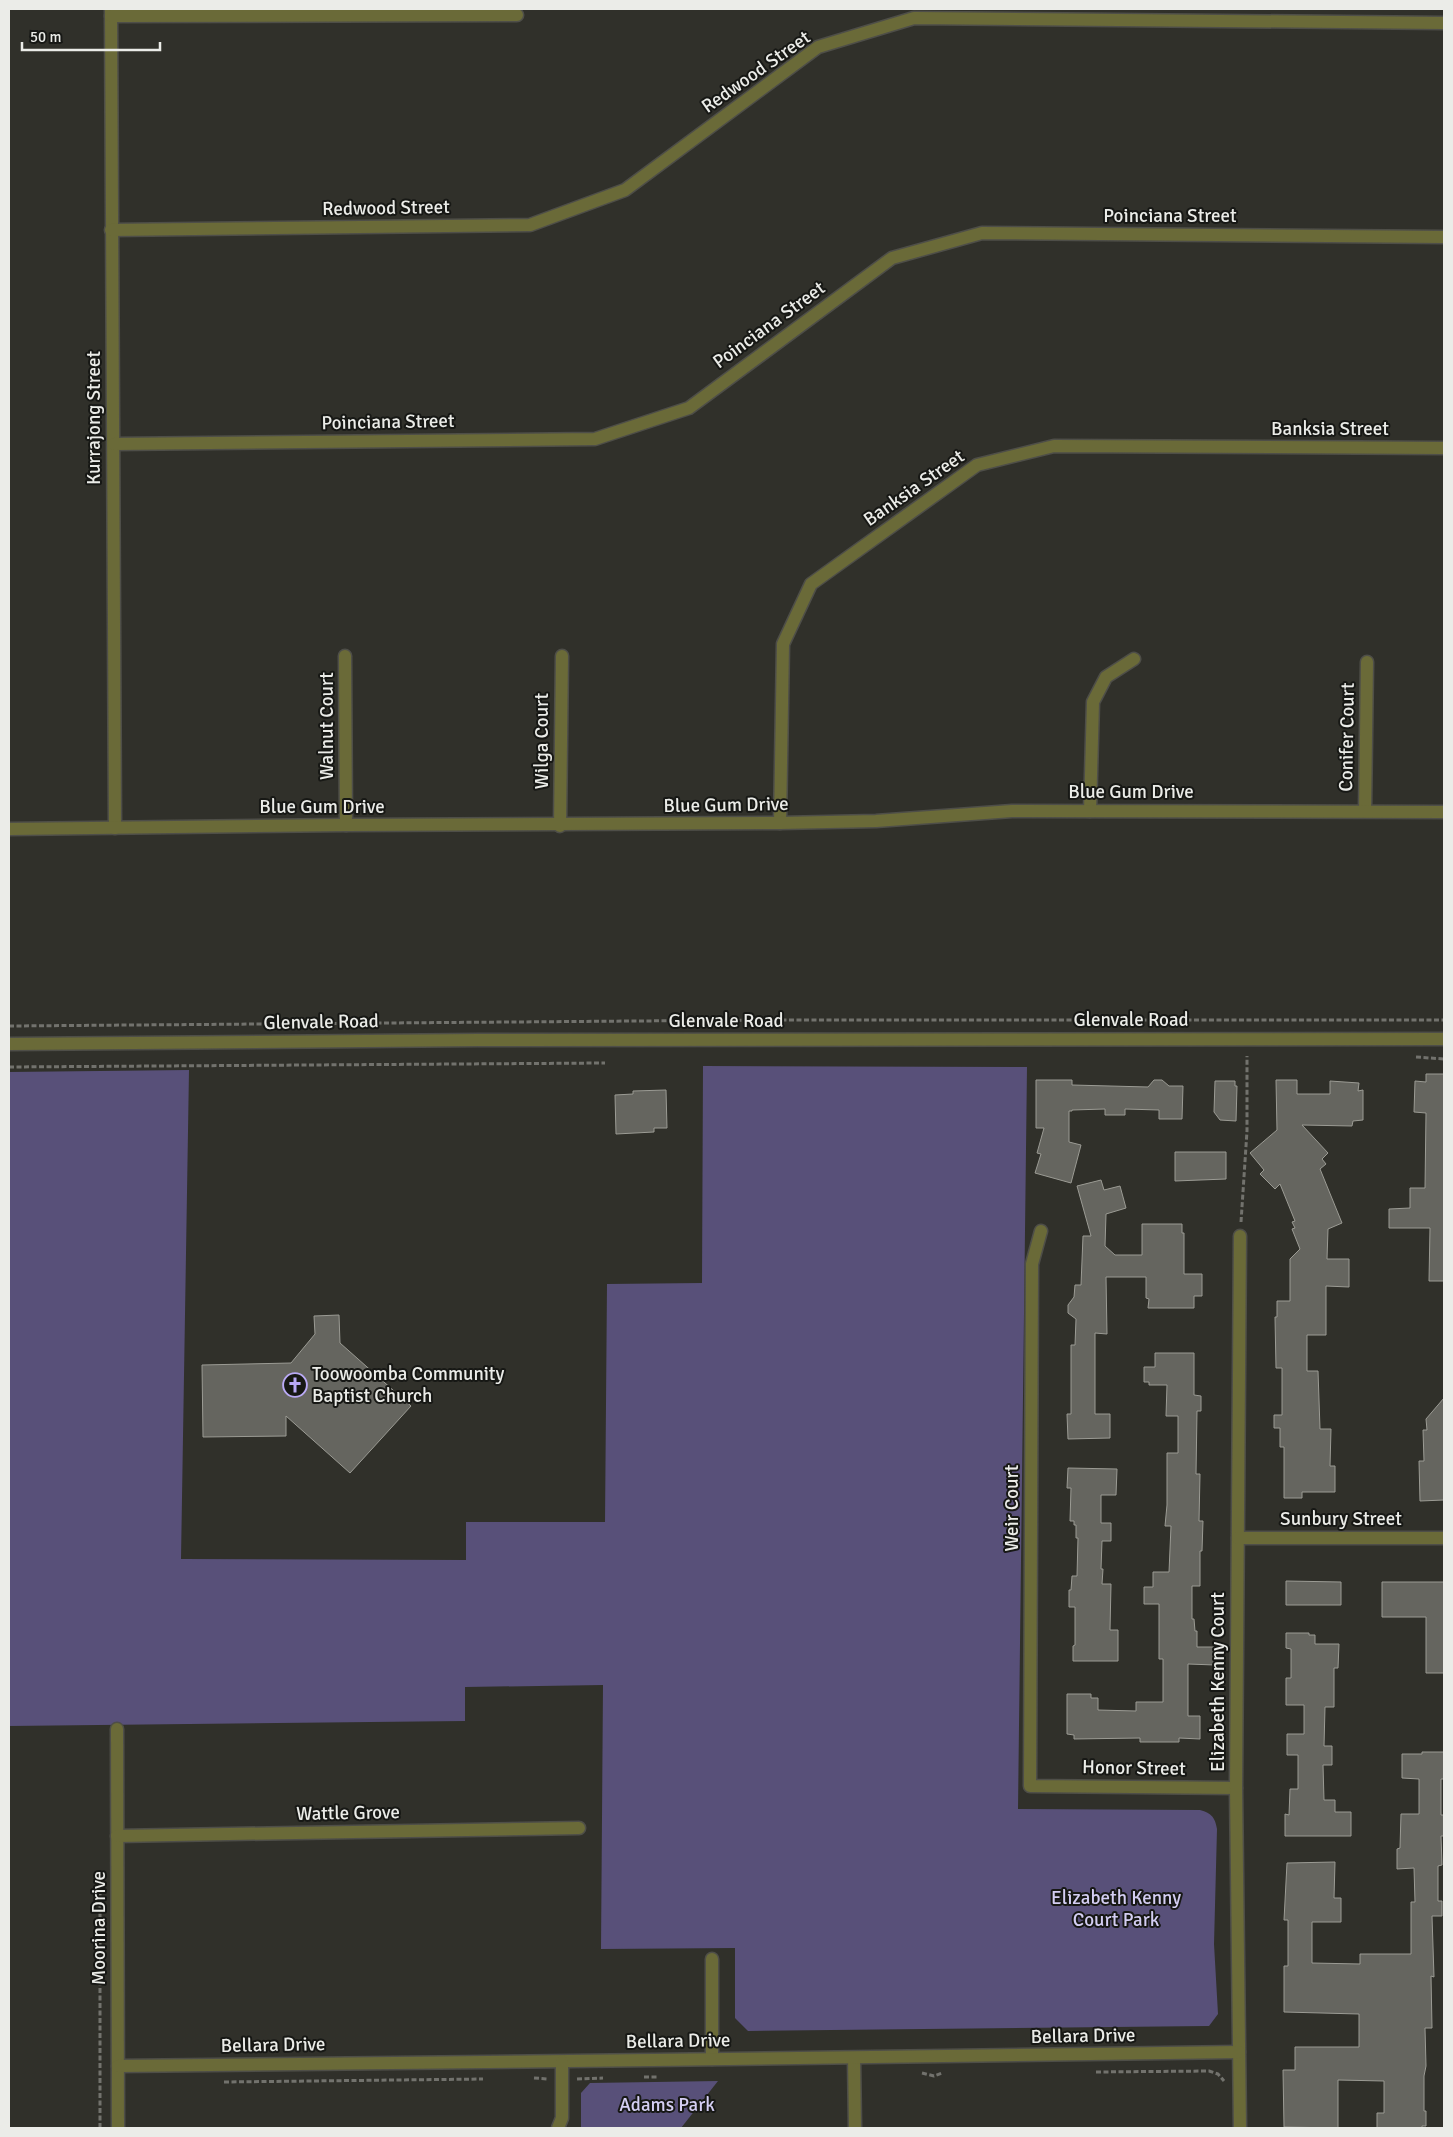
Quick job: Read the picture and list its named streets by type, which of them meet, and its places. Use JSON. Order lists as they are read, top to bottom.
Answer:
{
  "streets": {
    "street": [
      "Redwood Street",
      "Poinciana Street",
      "Kurrajong Street",
      "Banksia Street",
      "Walnut Court",
      "Conifer Court",
      "Wilga Court",
      "Blue Gum Drive",
      "Glenvale Road",
      "Weir Court",
      "Sunbury Street",
      "Elizabeth Kenny Court",
      "Honor Street",
      "Wattle Grove",
      "Moorina Drive",
      "Bellara Drive"
    ]
  },
  "crossings": [
    ["Redwood Street", "Kurrajong Street"],
    ["Poinciana Street", "Kurrajong Street"],
    ["Kurrajong Street", "Blue Gum Drive"],
    ["Banksia Street", "Blue Gum Drive"],
    ["Walnut Court", "Blue Gum Drive"],
    ["Conifer Court", "Blue Gum Drive"],
    ["Wilga Court", "Blue Gum Drive"],
    ["Weir Court", "Honor Street"],
    ["Sunbury Street", "Elizabeth Kenny Court"],
    ["Elizabeth Kenny Court", "Honor Street"],
    ["Elizabeth Kenny Court", "Bellara Drive"],
    ["Wattle Grove", "Moorina Drive"],
    ["Moorina Drive", "Bellara Drive"]
  ],
  "parks": ["Elizabeth Kenny Court Park", "Adams Park"],
  "places": {
    "church": ["Toowoomba Community Baptist Church"]
  },
  "scale_bar": "50 m"
}
